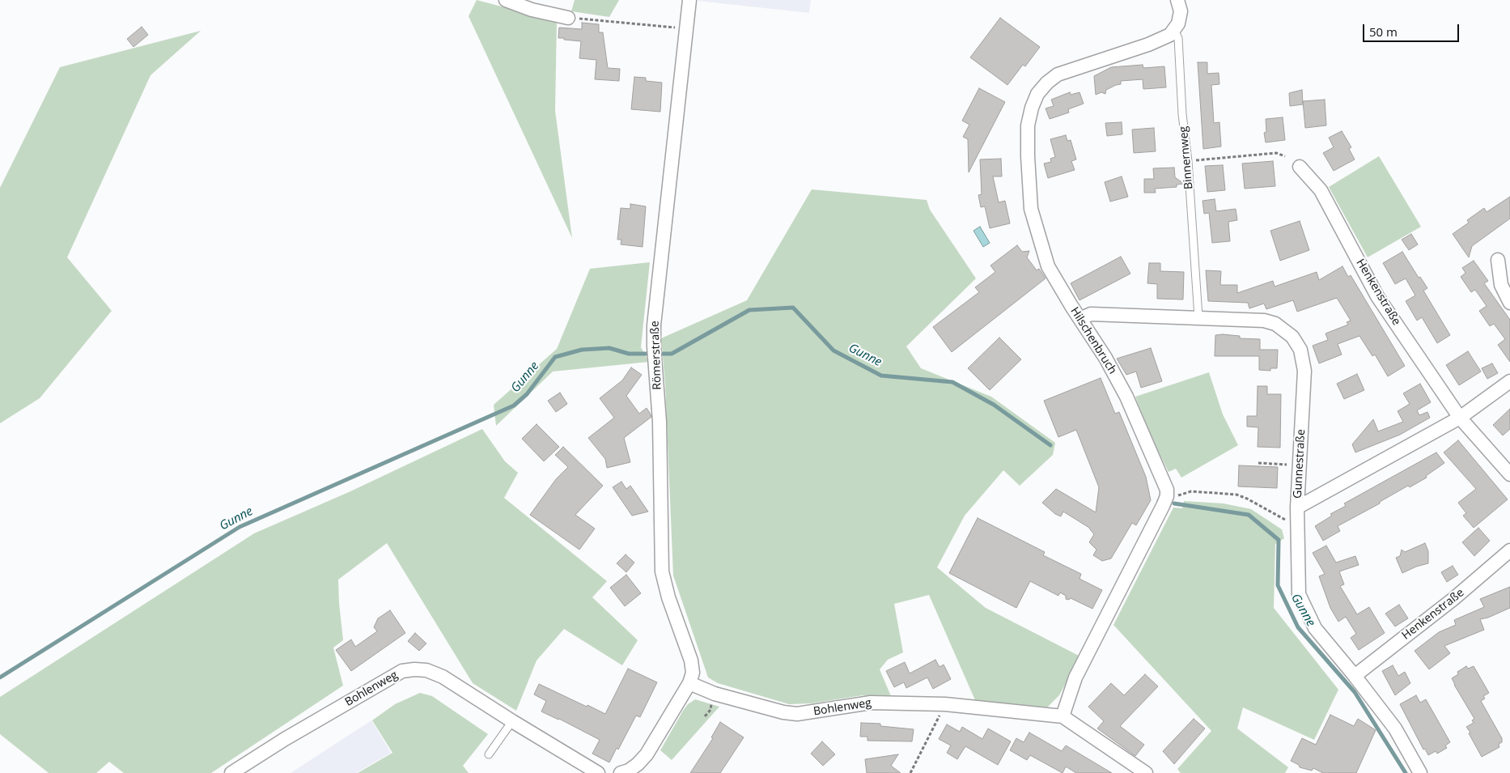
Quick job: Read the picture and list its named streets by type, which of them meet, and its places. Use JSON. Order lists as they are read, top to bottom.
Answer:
{
  "streets": {
    "street": [
      "Henkenstraße",
      "Hilschenbruch",
      "Römerstraße",
      "Gunnestraße",
      "Bohlenweg"
    ],
    "lane": ["Binnernweg"]
  },
  "crossings": [
    ["Binnernweg", "Hilschenbruch"],
    ["Binnernweg", "Gunnestraße"],
    ["Henkenstraße", "Gunnestraße"],
    ["Hilschenbruch", "Gunnestraße"],
    ["Römerstraße", "Bohlenweg"]
  ],
  "water": ["Gunne"],
  "scale_bar": "50 m"
}
